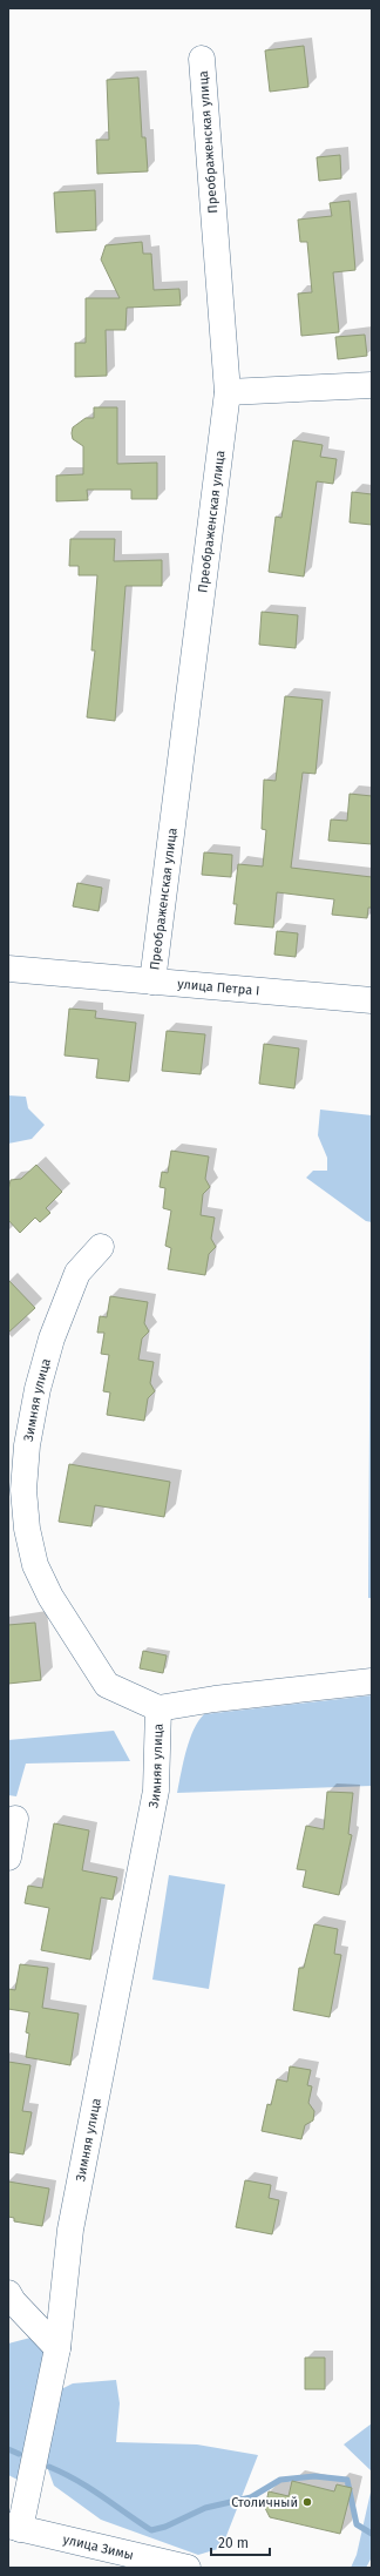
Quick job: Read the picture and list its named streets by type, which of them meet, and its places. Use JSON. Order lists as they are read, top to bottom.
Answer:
{
  "streets": {
    "street": [
      "Преображенская улица",
      "улица Петра I",
      "Зимняя улица",
      "улица Зимы"
    ]
  },
  "crossings": [
    ["Преображенская улица", "улица Петра I"],
    ["Зимняя улица", "улица Зимы"]
  ],
  "places": ["Столичный"],
  "scale_bar": "20 m"
}
